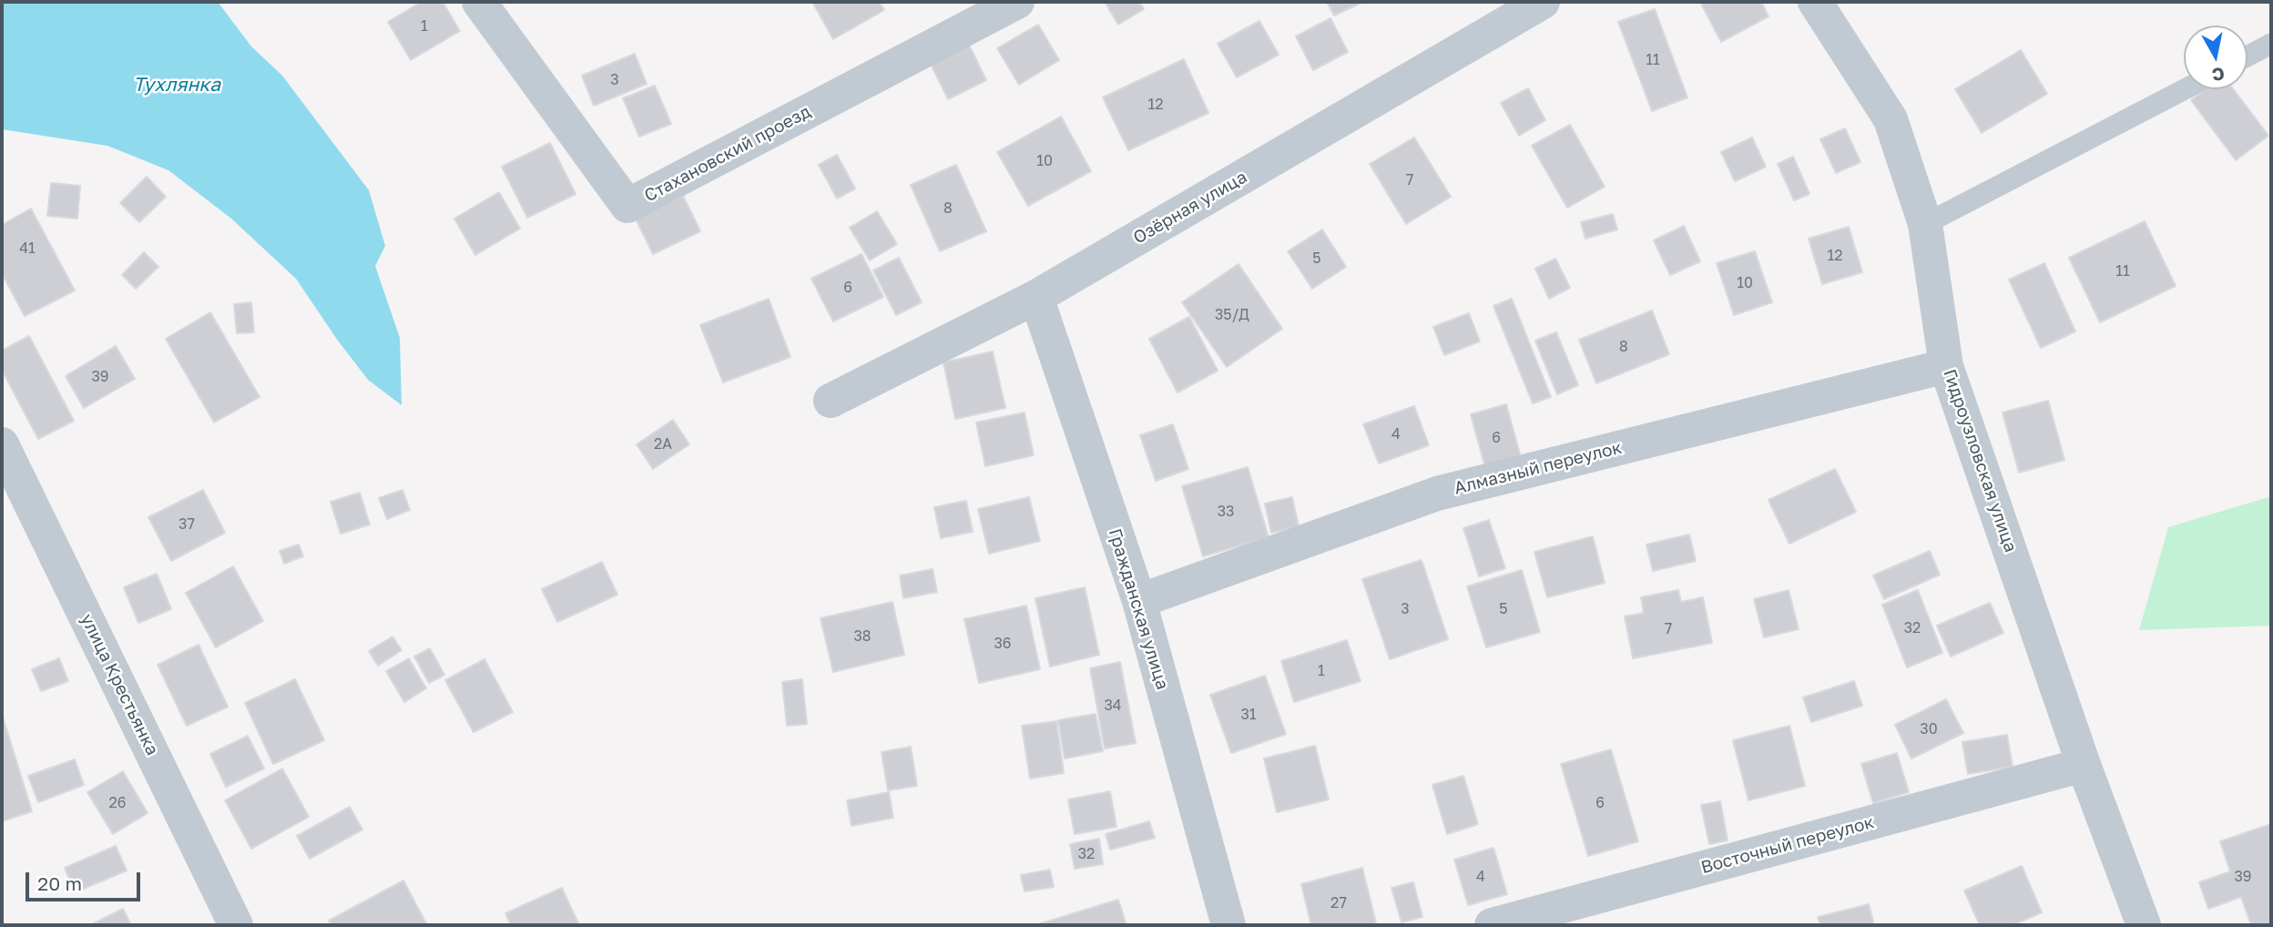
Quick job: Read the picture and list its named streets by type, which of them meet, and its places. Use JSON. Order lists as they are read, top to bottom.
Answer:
{
  "streets": {
    "street": [
      "Стахановский проезд",
      "Озёрная улица",
      "Гидроузловская улица",
      "Алмазный переулок",
      "Гражданская улица",
      "улица Крестьянка",
      "Восточный переулок"
    ]
  },
  "crossings": [
    ["Озёрная улица", "Гражданская улица"],
    ["Гидроузловская улица", "Алмазный переулок"],
    ["Гидроузловская улица", "Восточный переулок"],
    ["Алмазный переулок", "Гражданская улица"]
  ],
  "water": ["Тухлянка"],
  "house_numbers": [
    "1",
    "11",
    "3",
    "12",
    "10",
    "7",
    "8",
    "41",
    "12",
    "5",
    "11",
    "10",
    "6",
    "35/Д",
    "8",
    "39",
    "4",
    "6",
    "2А",
    "33",
    "37",
    "3",
    "5",
    "32",
    "7",
    "38",
    "36",
    "1",
    "34",
    "31",
    "30",
    "26",
    "6",
    "32",
    "4",
    "39",
    "27"
  ],
  "scale_bar": "20 m",
  "north": "bottom"
}
